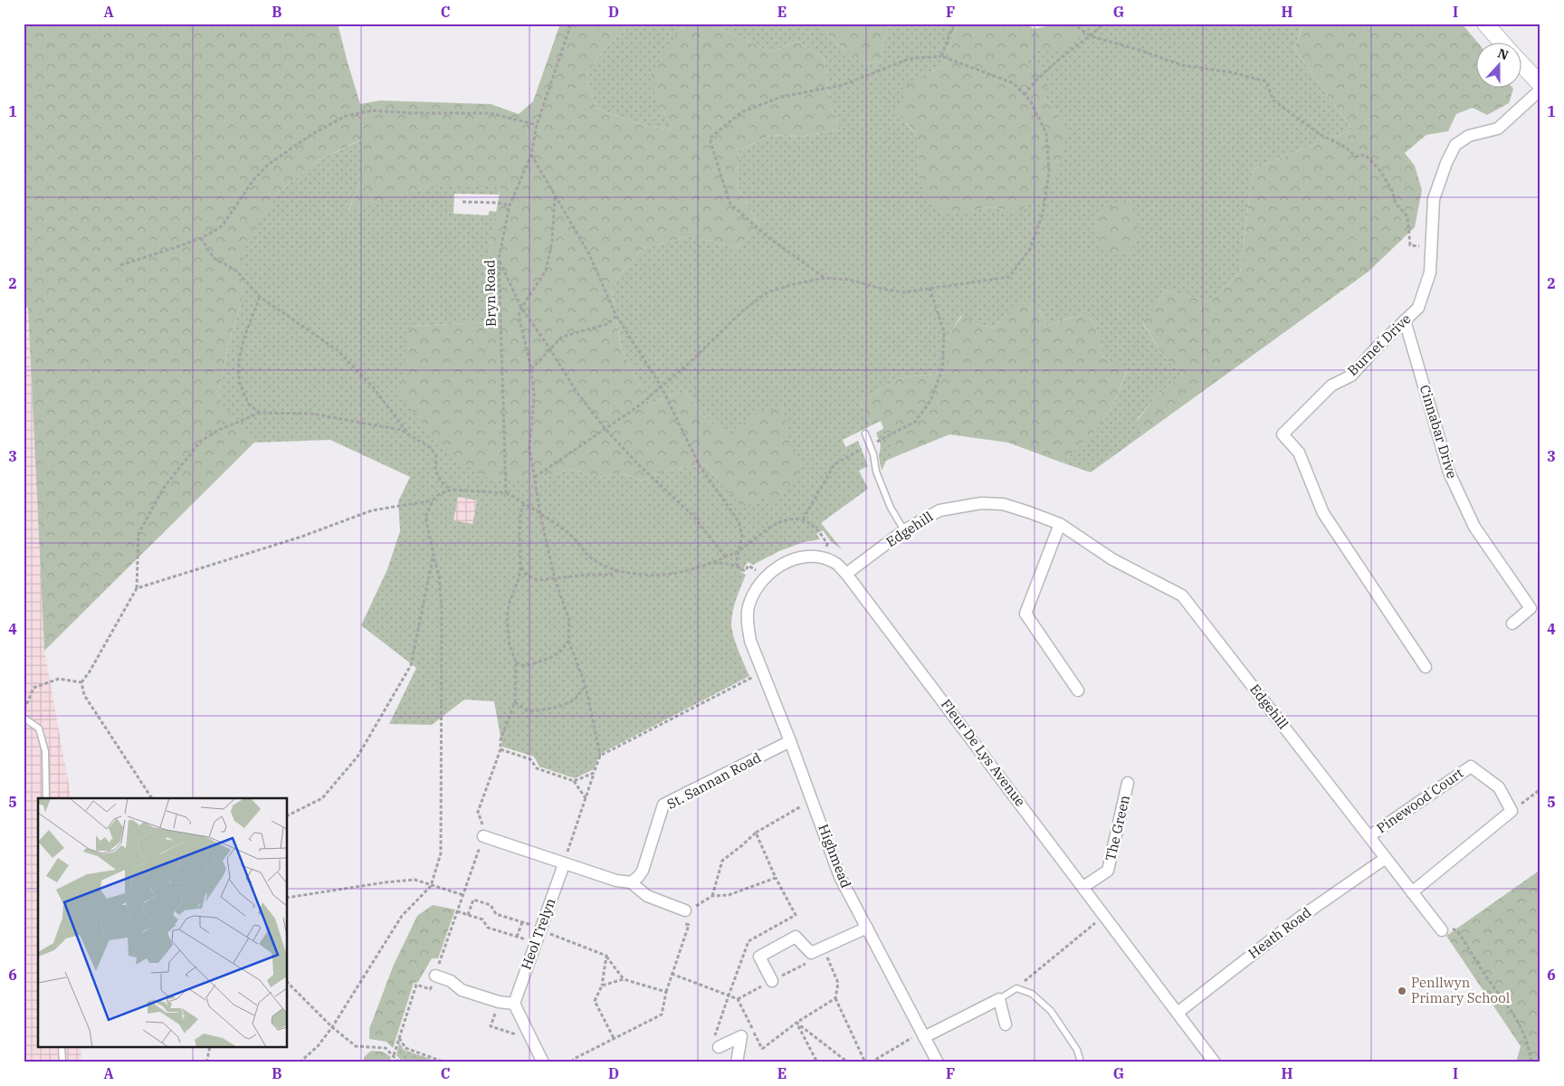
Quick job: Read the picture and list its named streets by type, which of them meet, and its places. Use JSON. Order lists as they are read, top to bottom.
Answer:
{
  "streets": {
    "street": [
      "Burnet Drive",
      "Cinnabar Drive",
      "Edgehill",
      "Fleur De Lys Avenue",
      "St. Sannan Road",
      "Pinewood Court",
      "The Green",
      "Highmead",
      "Heath Road",
      "Heol Trelyn"
    ],
    "path": ["Bryn Road"]
  },
  "crossings": [
    ["Burnet Drive", "Cinnabar Drive"],
    ["Edgehill", "Fleur De Lys Avenue"],
    ["Edgehill", "Pinewood Court"],
    ["Edgehill", "Heath Road"],
    ["Fleur De Lys Avenue", "The Green"],
    ["Fleur De Lys Avenue", "Highmead"],
    ["Fleur De Lys Avenue", "Heath Road"],
    ["St. Sannan Road", "Highmead"]
  ],
  "places": ["Penllwyn Primary School"],
  "north": "top",
  "grid": {
    "columns": [
      "A",
      "B",
      "C",
      "D",
      "E",
      "F",
      "G",
      "H",
      "I"
    ],
    "rows": [
      "1",
      "2",
      "3",
      "4",
      "5",
      "6"
    ]
  }
}
